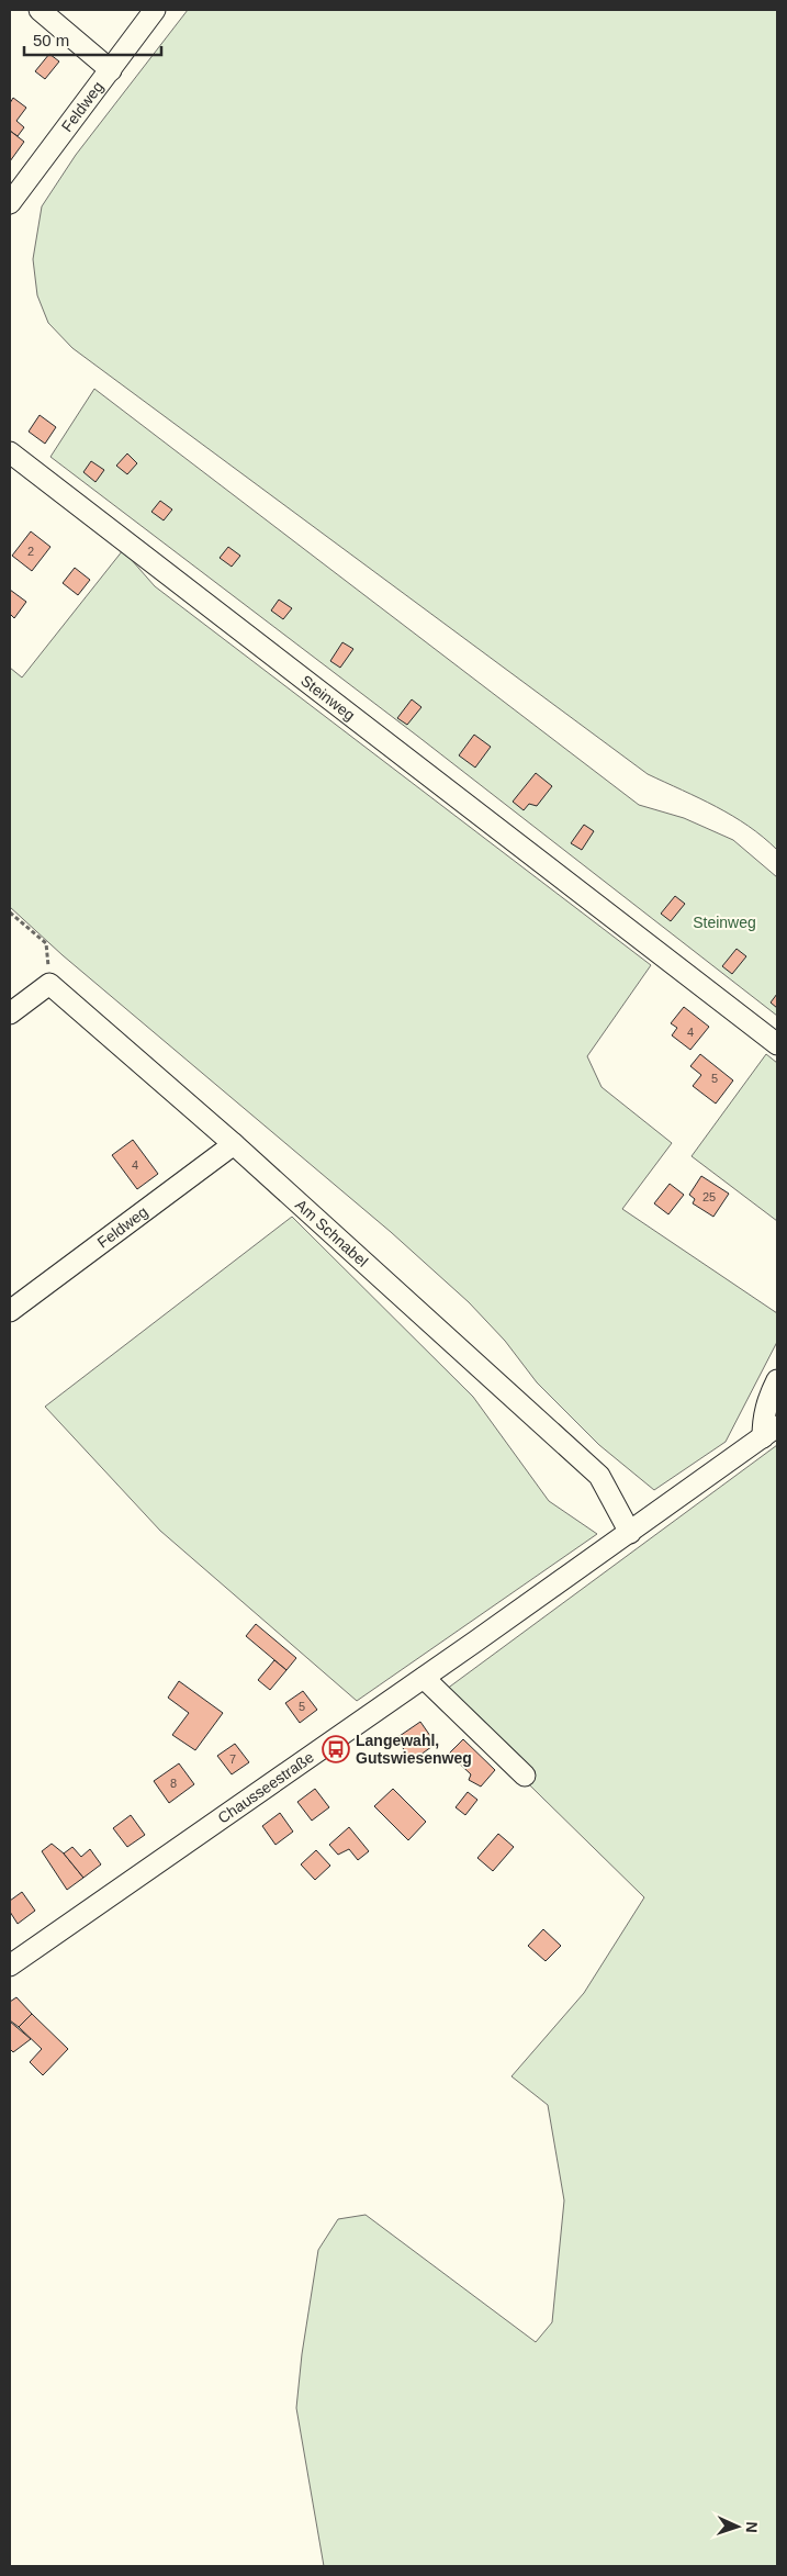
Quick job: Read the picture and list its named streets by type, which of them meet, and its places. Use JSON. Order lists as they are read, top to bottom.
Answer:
{
  "streets": {
    "street": [
      "Feldweg",
      "Steinweg",
      "Am Schnabel",
      "Chausseestraße"
    ]
  },
  "crossings": [
    ["Feldweg", "Am Schnabel"],
    ["Am Schnabel", "Chausseestraße"]
  ],
  "parks": ["Steinweg"],
  "places": {
    "bus stop": ["Langewahl, Gutswiesenweg"]
  },
  "house_numbers": [
    "2",
    "4",
    "5",
    "4",
    "25",
    "5",
    "7",
    "8"
  ],
  "scale_bar": "50 m",
  "north": "right"
}
